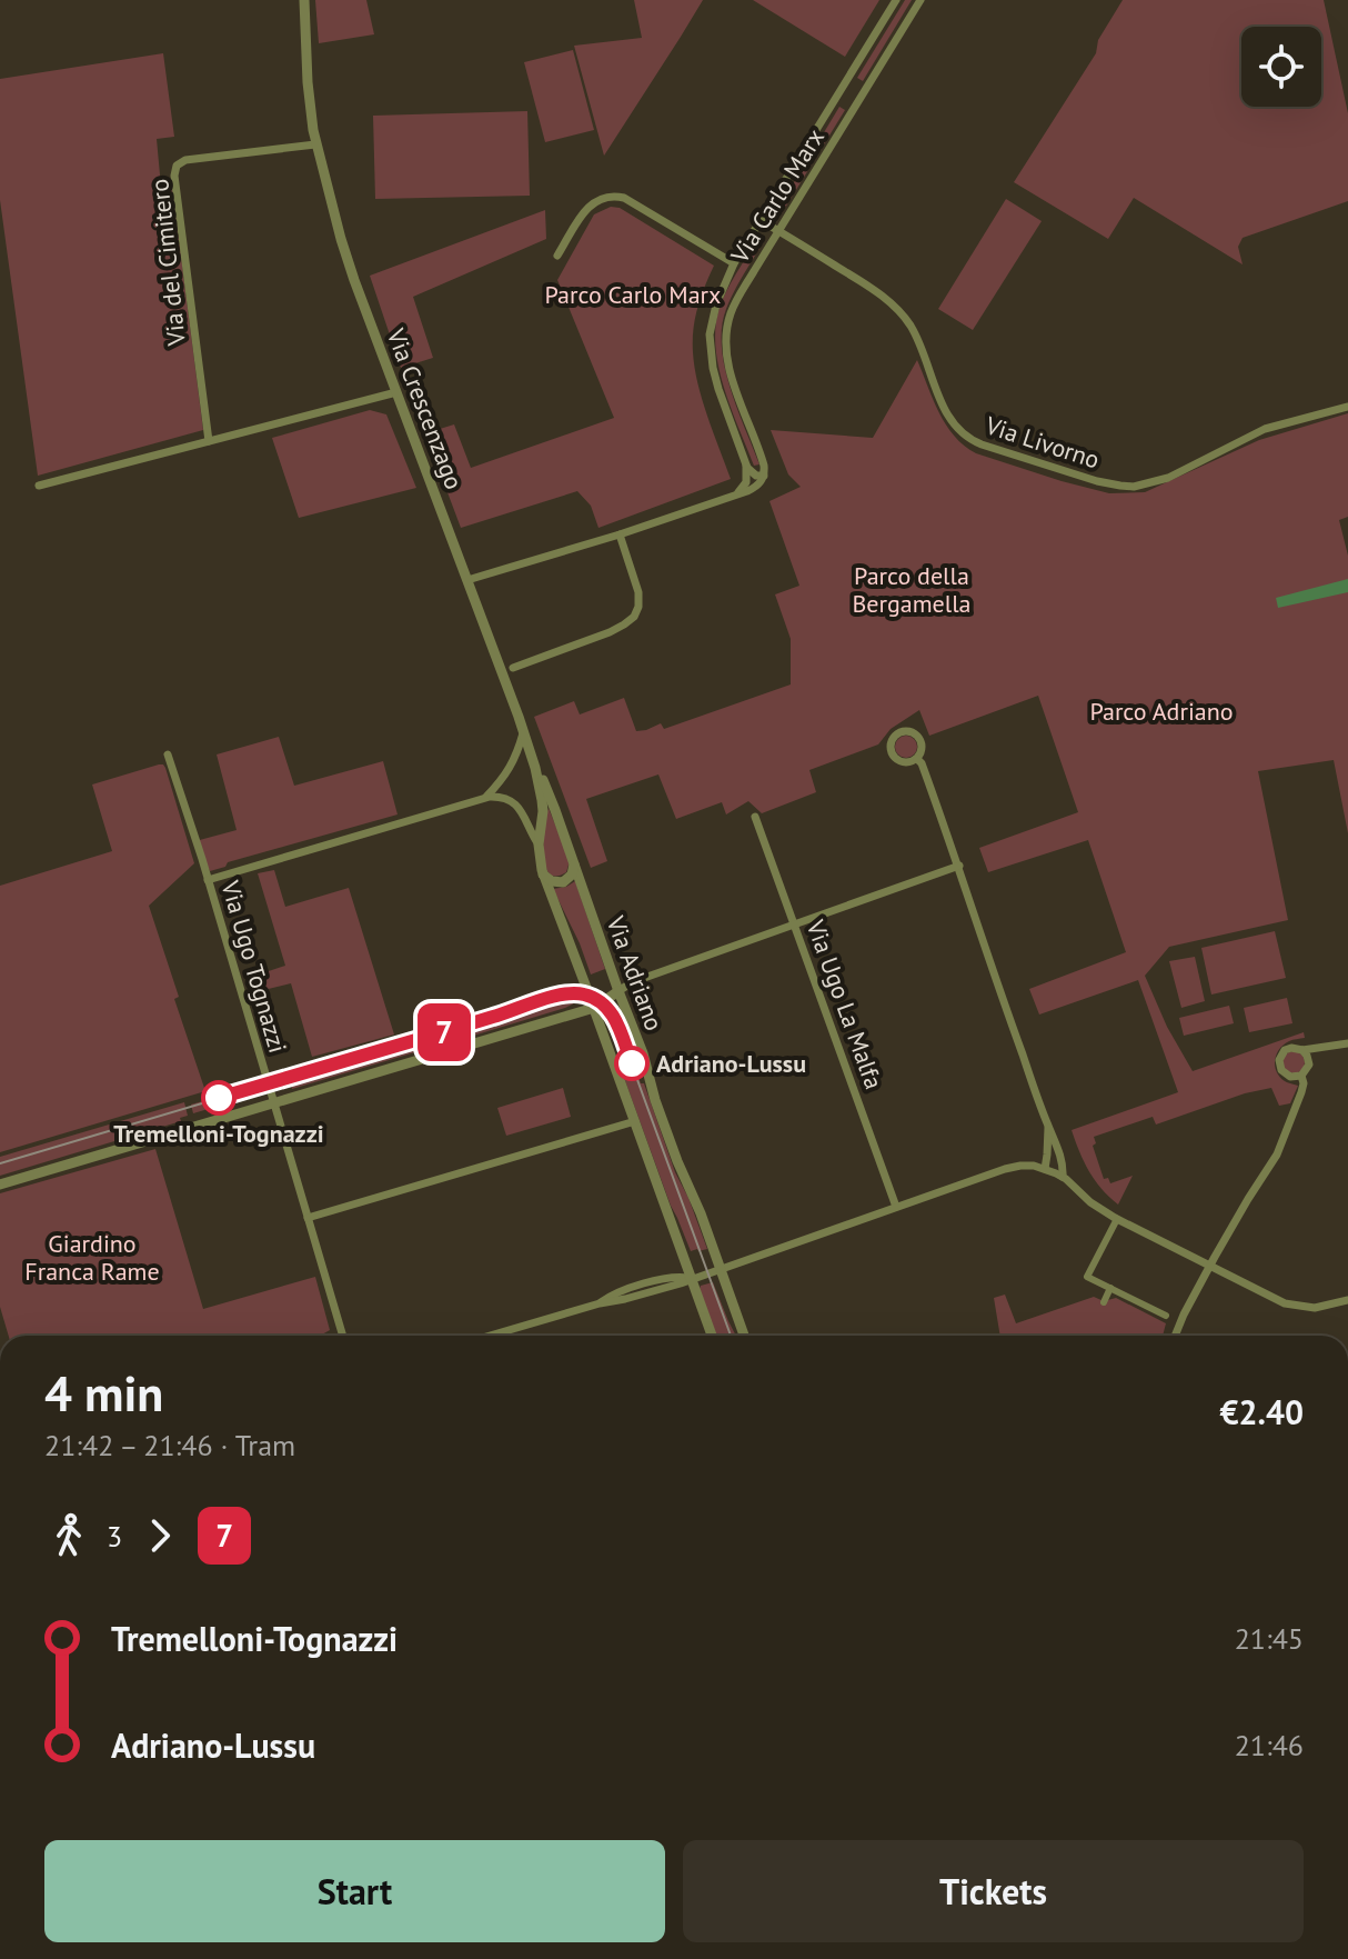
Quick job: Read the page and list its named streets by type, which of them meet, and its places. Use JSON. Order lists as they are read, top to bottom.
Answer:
{
  "streets": {
    "street": [
      "Via Carlo Marx",
      "Via del Cimitero",
      "Via Crescenzago",
      "Via Livorno",
      "Via Ugo Tognazzi",
      "Via Adriano",
      "Via Ugo La Malfa"
    ]
  },
  "crossings": [
    ["Via Carlo Marx", "Via Livorno"],
    ["Via del Cimitero", "Via Crescenzago"],
    ["Via Crescenzago", "Via Adriano"]
  ],
  "parks": [
    "Parco Carlo Marx",
    "Parco della Bergamella",
    "Parco Adriano",
    "Giardino Franca Rame"
  ],
  "places": ["Adriano-Lussu", "Tremelloni-Tognazzi"],
  "lines": ["tram line 7"],
  "page": {
    "on_map": "7",
    "heading": ["4 min", "21:42 – 21:46 · Tram", "€2.40"],
    "legs": ["3", "7"],
    "list": [
      {
        "name": "Tremelloni-Tognazzi",
        "value": "21:45"
      },
      {
        "name": "Adriano-Lussu",
        "value": "21:46"
      }
    ],
    "buttons": ["Start", "Tickets"]
  }
}
